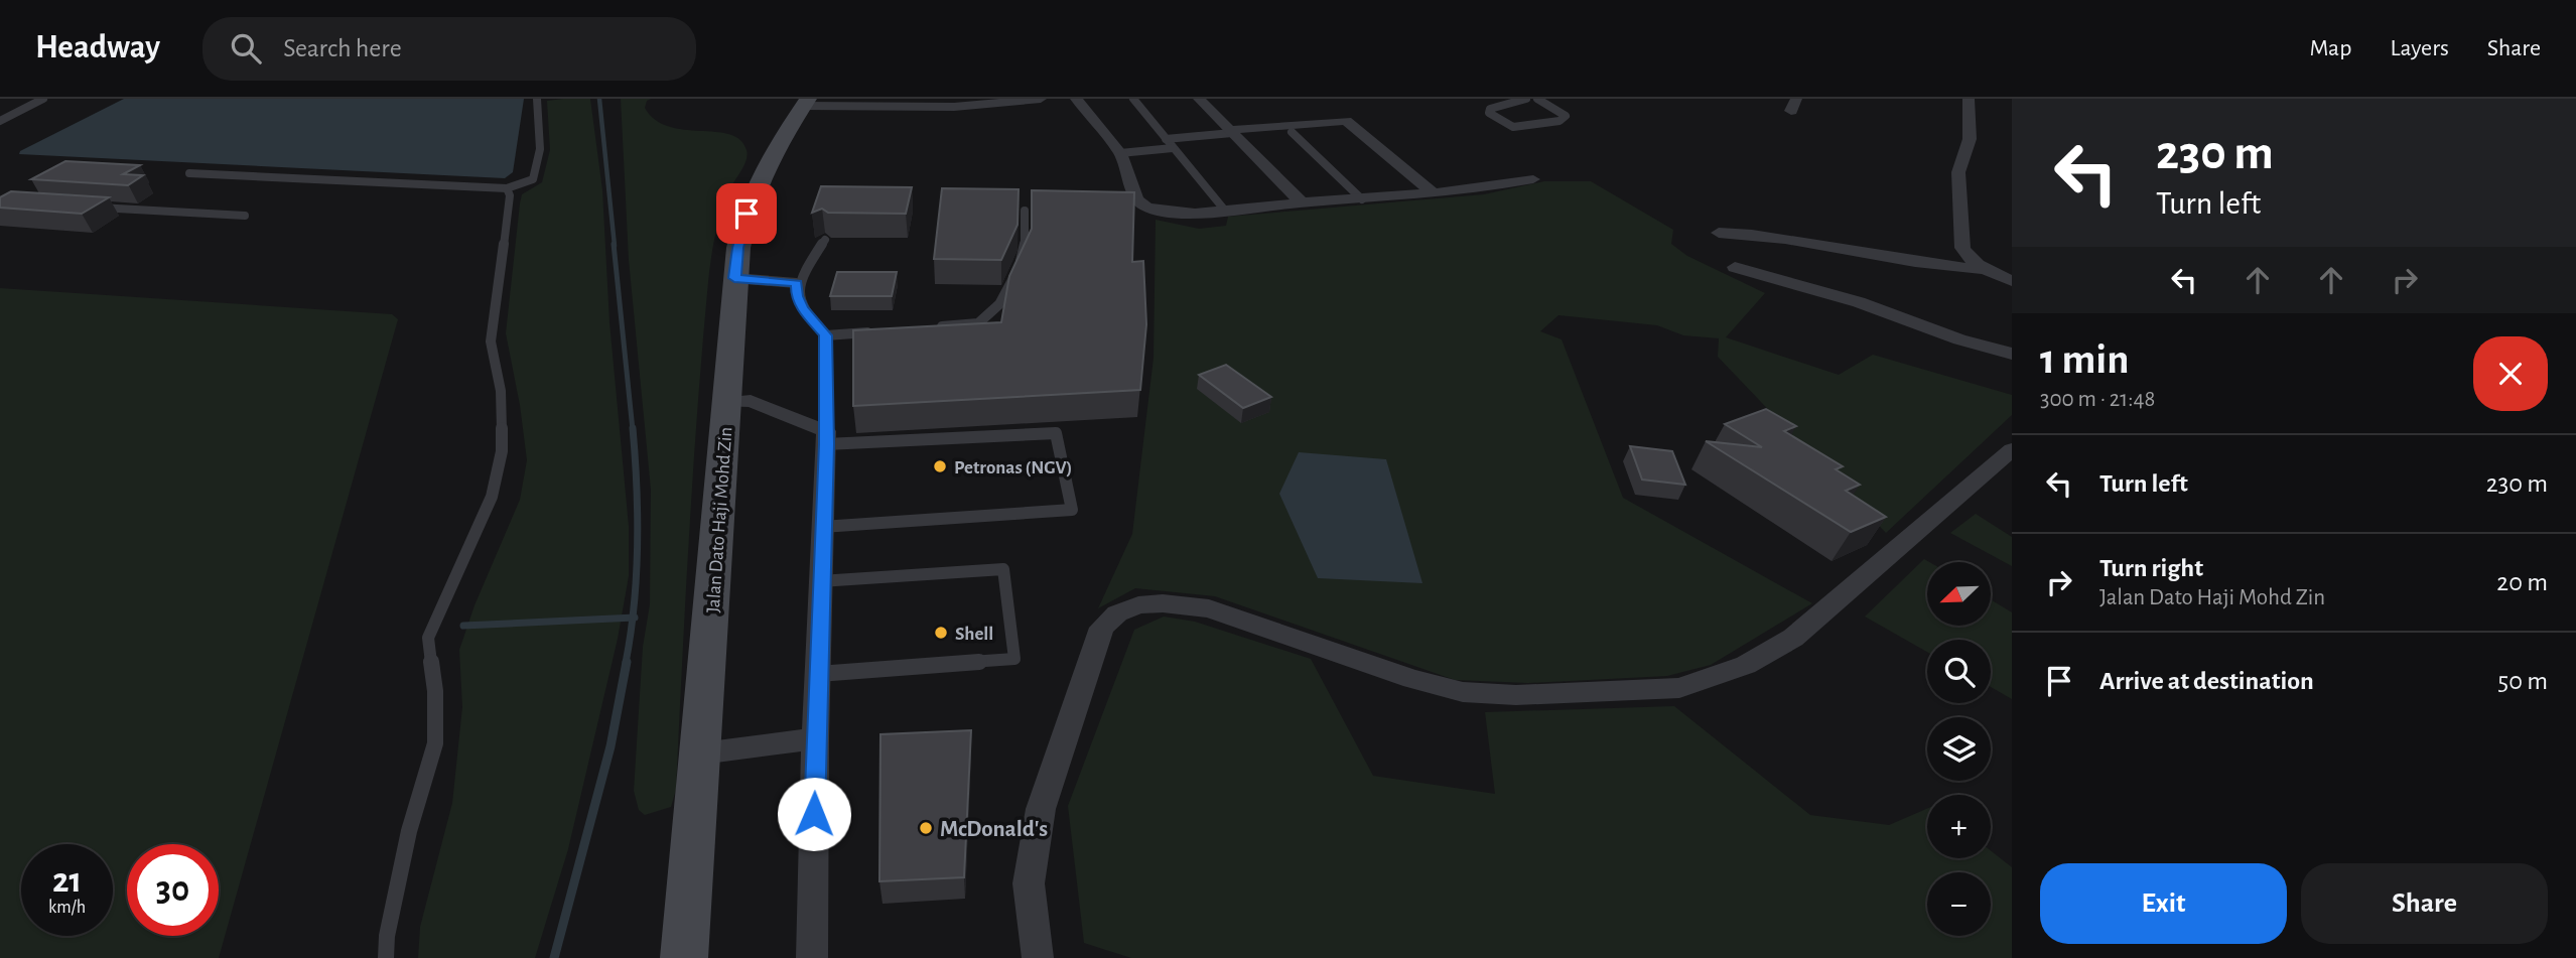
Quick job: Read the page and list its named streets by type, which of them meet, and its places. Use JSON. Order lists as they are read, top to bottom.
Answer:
{
  "streets": {
    "main road": ["Jalan Dato Haji Mohd Zin"]
  },
  "places": ["Petronas (NGV)", "Shell", "McDonald's"],
  "north": "bottom left",
  "page": {
    "header": "Headway",
    "search": "Search here",
    "nav": ["Map", "Layers", "Share"],
    "turn": ["230 m", "Turn left"],
    "heading": ["1 min", "300 m · 21:48"],
    "list": [
      {
        "name": "Turn left",
        "value": "230 m"
      },
      {
        "name": "Turn right",
        "note": "Jalan Dato Haji Mohd Zin",
        "value": "20 m"
      },
      {
        "name": "Arrive at destination",
        "value": "50 m"
      }
    ],
    "map_buttons": ["+", "−"],
    "speed": "21 km/h",
    "limit": "30",
    "buttons": ["Exit", "Share"]
  }
}
